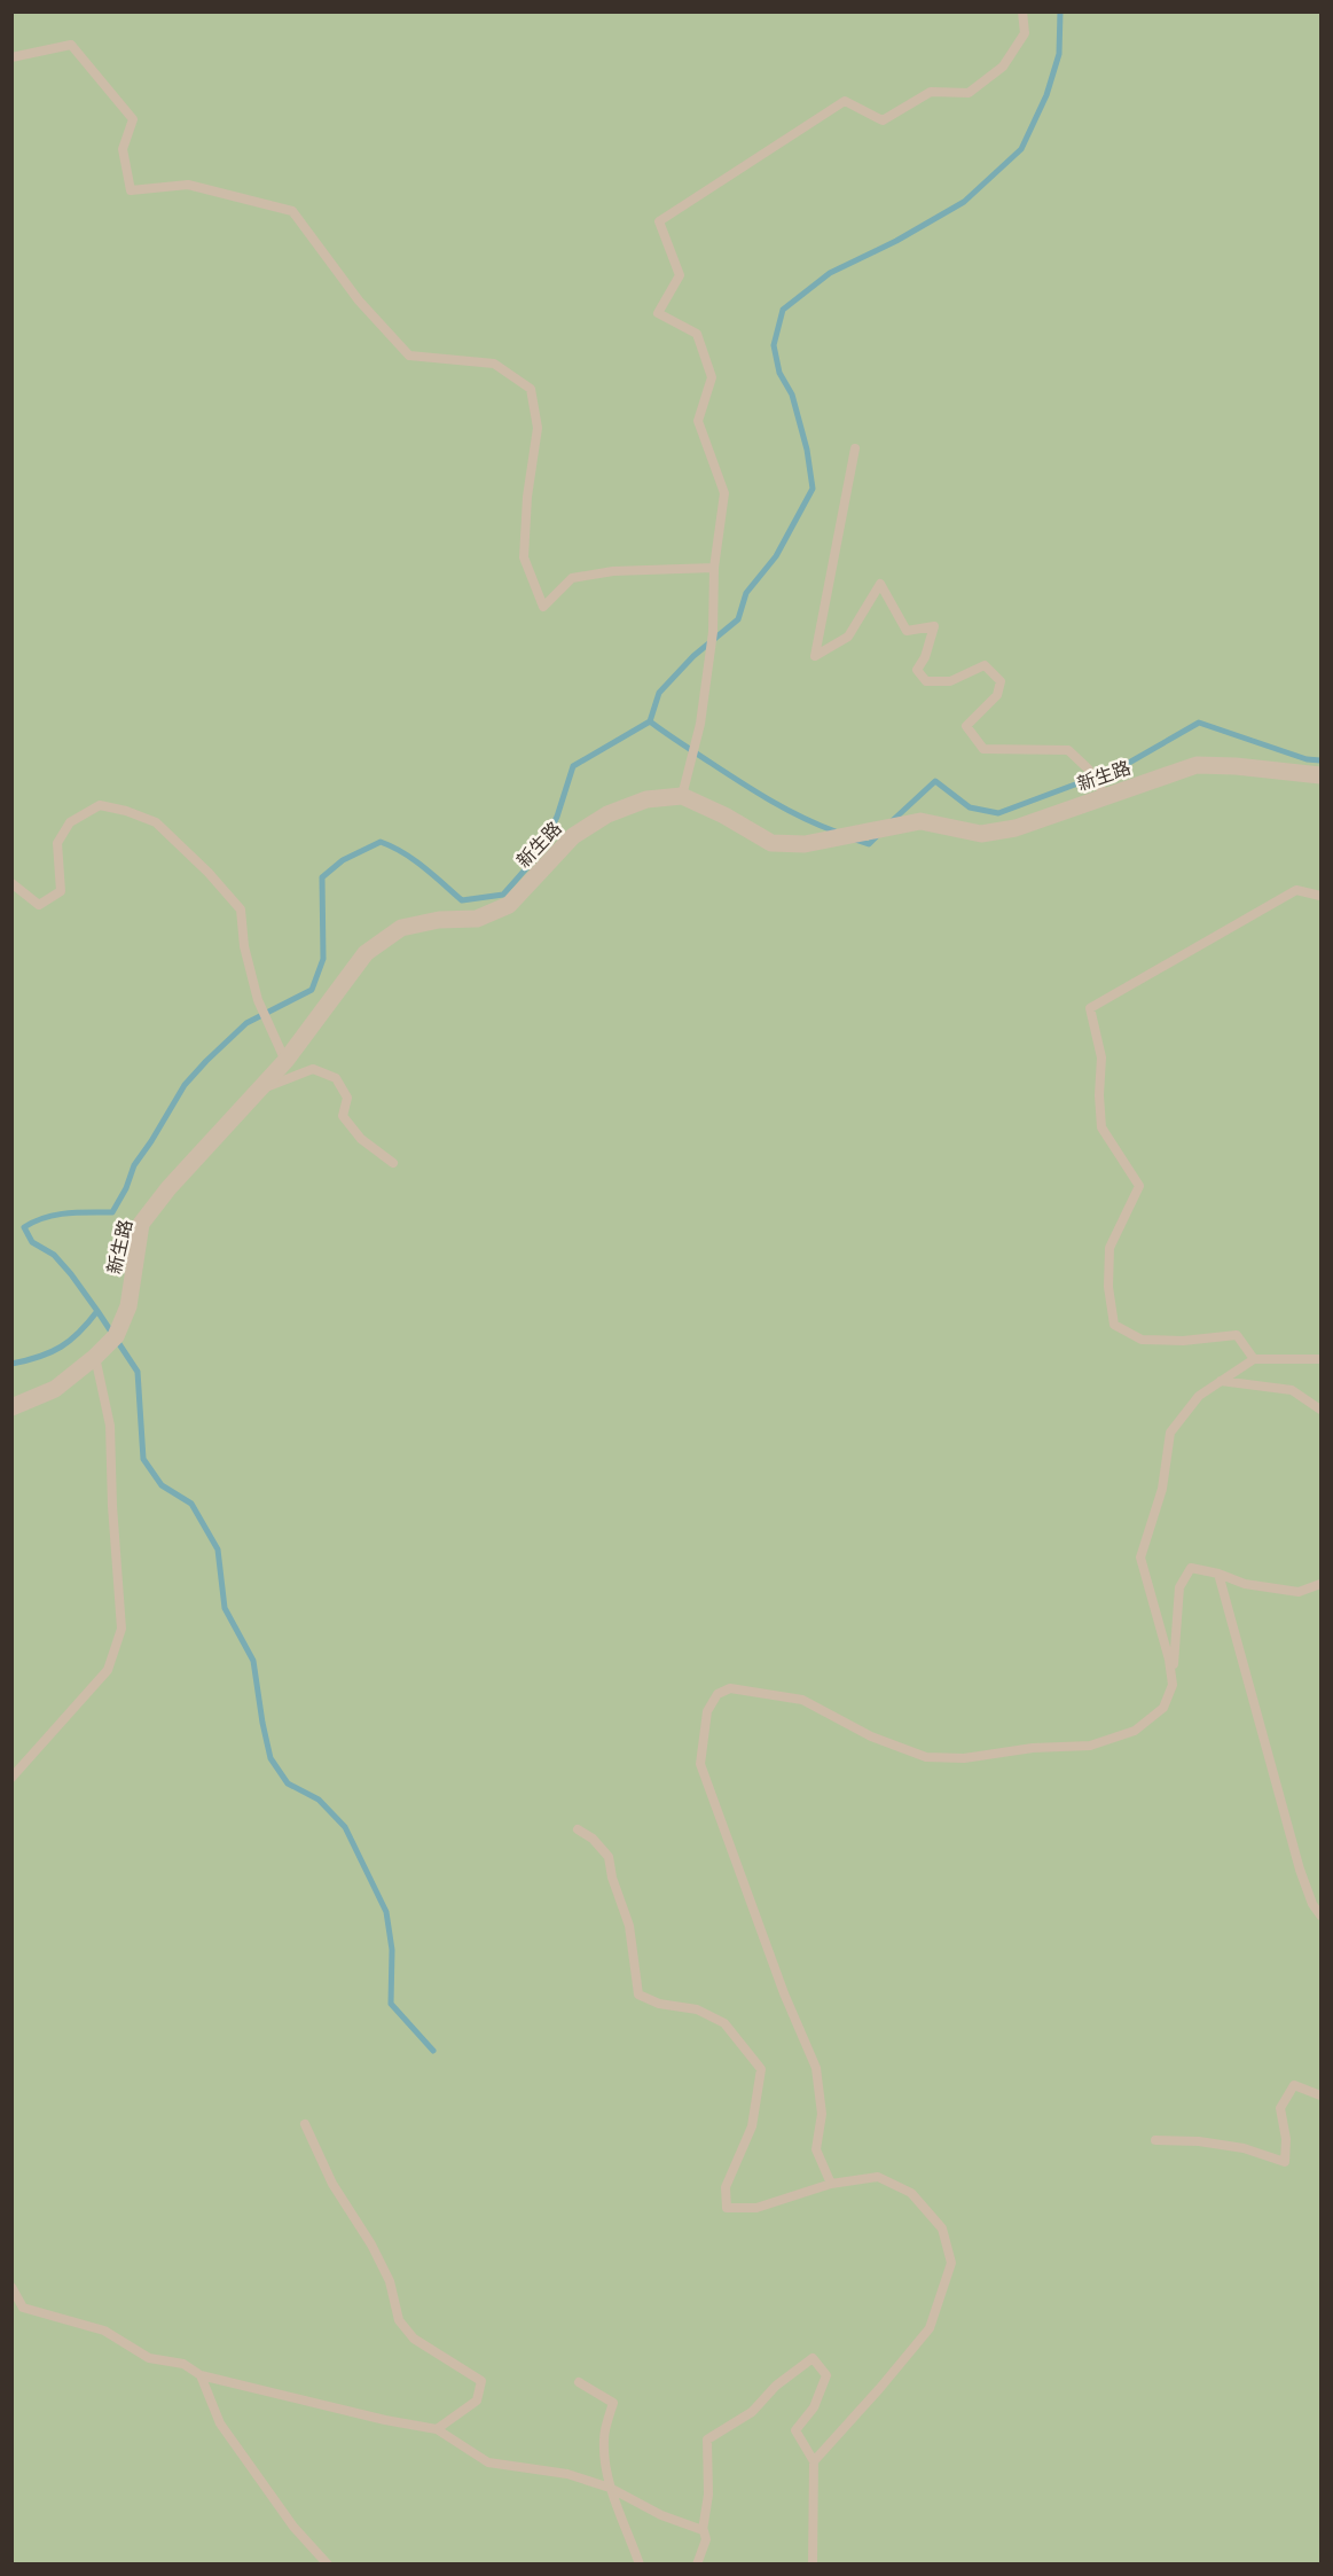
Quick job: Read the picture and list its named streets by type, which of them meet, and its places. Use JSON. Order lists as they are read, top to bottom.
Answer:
{
  "streets": {
    "street": ["新生路"]
  }
}
